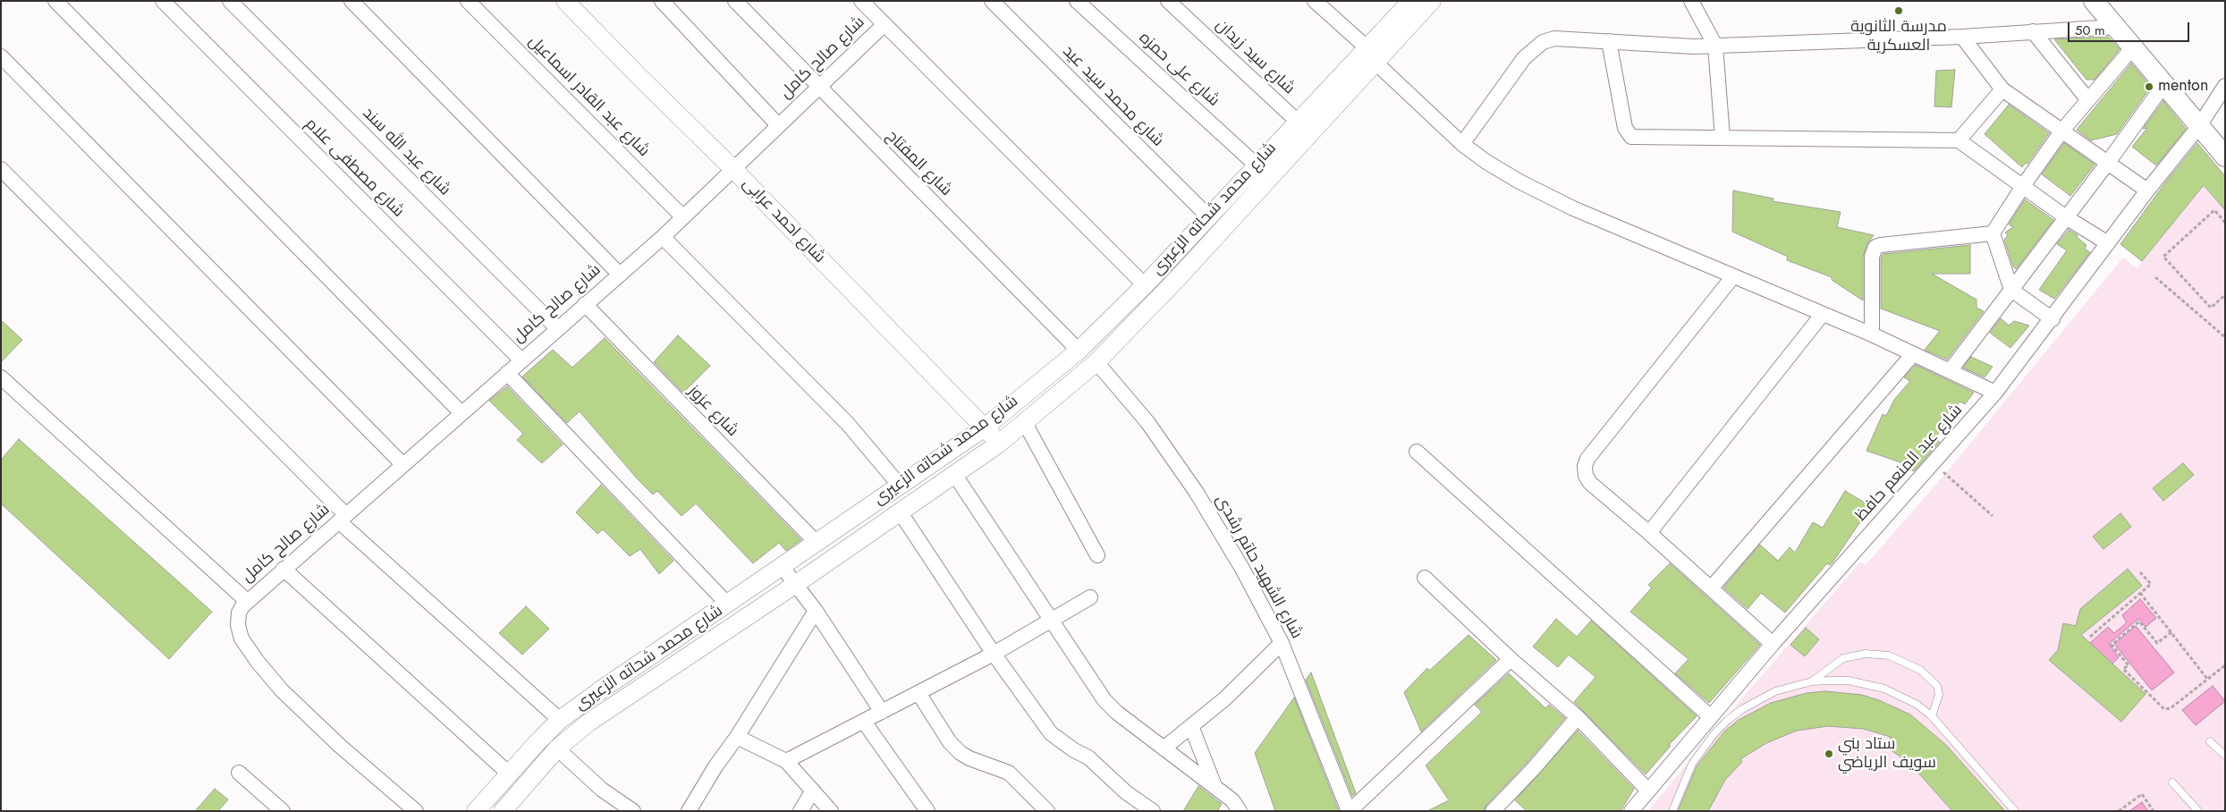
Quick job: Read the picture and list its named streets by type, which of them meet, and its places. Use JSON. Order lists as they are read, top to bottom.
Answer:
{
  "streets": {
    "street": [
      "شارع سيد زيدان",
      "شارع صالح كامل",
      "شارع على حمزه",
      "شارع عبد القادر اسماعيل",
      "شارع محمد سيد عيد",
      "شارع عبد الله سند",
      "شارع المفتاح",
      "شارع مصطفى علام",
      "شارع محمد شحاته الزعيرى",
      "شارع احمد عرابى",
      "شارع عزوز",
      "شارع عبد المنعم حافظ",
      "شارع الشهيد حاتم رشدى"
    ]
  },
  "crossings": [
    ["شارع سيد زيدان", "شارع محمد شحاته الزعيرى"],
    ["شارع صالح كامل", "شارع عبد القادر اسماعيل"],
    ["شارع صالح كامل", "شارع عبد الله سند"],
    ["شارع صالح كامل", "شارع المفتاح"],
    ["شارع صالح كامل", "شارع مصطفى علام"],
    ["شارع صالح كامل", "شارع احمد عرابى"],
    ["شارع صالح كامل", "شارع عزوز"],
    ["شارع على حمزه", "شارع محمد شحاته الزعيرى"],
    ["شارع محمد سيد عيد", "شارع محمد شحاته الزعيرى"],
    ["شارع المفتاح", "شارع محمد شحاته الزعيرى"],
    ["شارع محمد شحاته الزعيرى", "شارع احمد عرابى"],
    ["شارع محمد شحاته الزعيرى", "شارع عزوز"],
    ["شارع محمد شحاته الزعيرى", "شارع الشهيد حاتم رشدى"]
  ],
  "places": ["مدرسة الثانوية العسكرية", "menton", "ستاد بني سويف الرياضي"],
  "scale_bar": "50 m"
}
